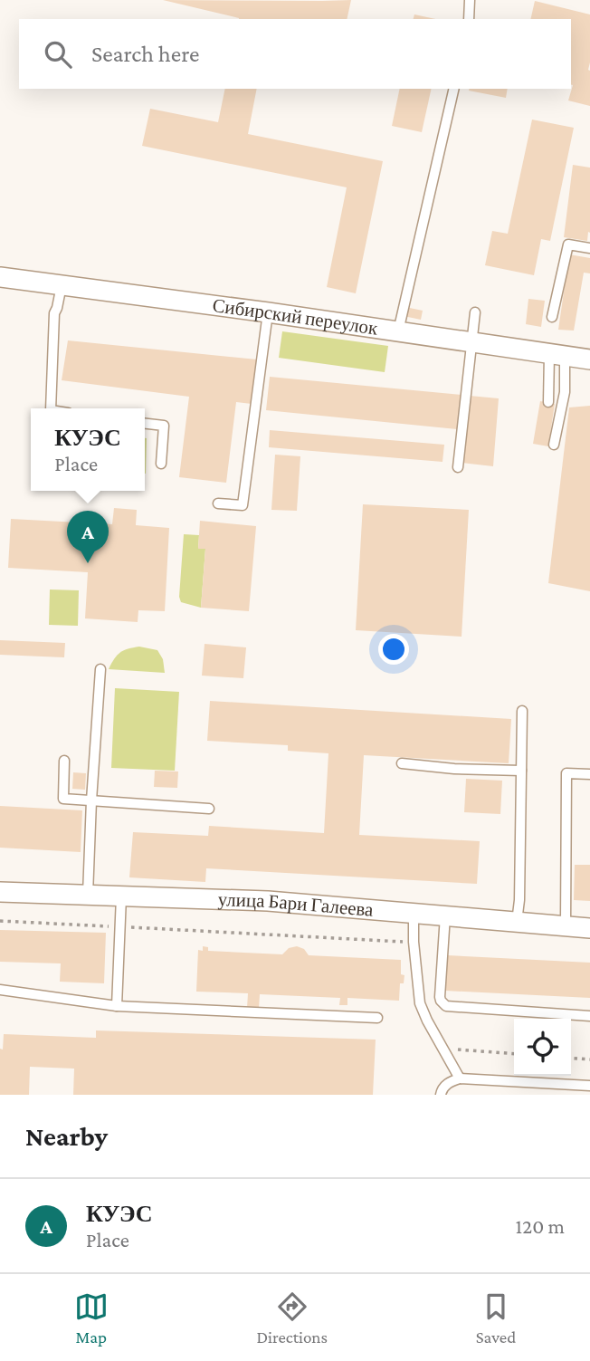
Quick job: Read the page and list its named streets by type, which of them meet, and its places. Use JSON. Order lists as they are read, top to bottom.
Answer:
{
  "streets": {
    "street": ["Сибирский переулок", "улица Бари Галеева"]
  },
  "page": {
    "search": "Search here",
    "popup": ["КУЭС", "Place"],
    "pins": "A",
    "heading": "Nearby",
    "list": [
      {
        "mark": "A",
        "name": "КУЭС",
        "note": "Place",
        "value": "120 m"
      }
    ],
    "nav": ["Map", "Directions", "Saved"]
  }
}
